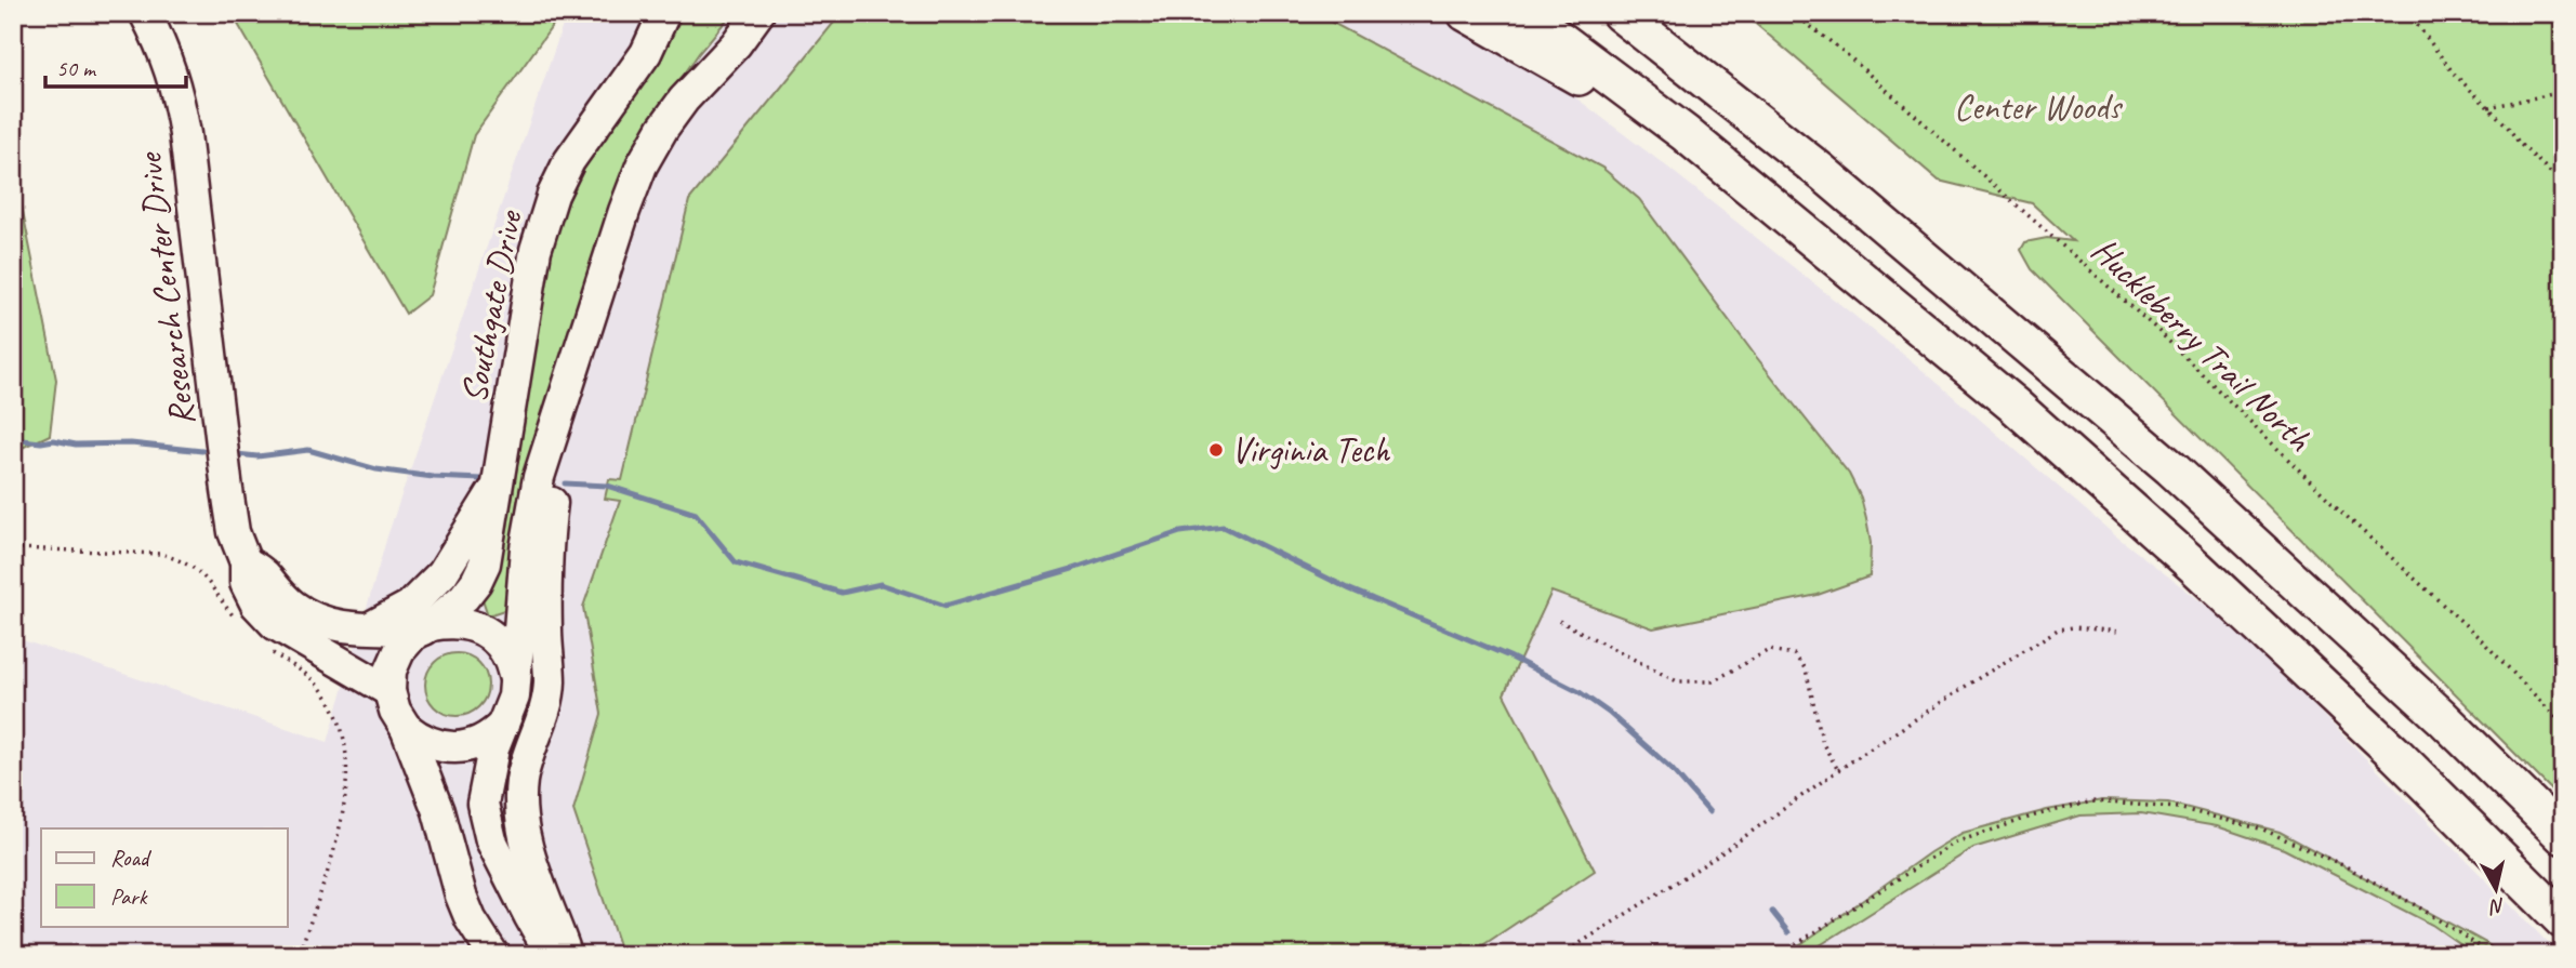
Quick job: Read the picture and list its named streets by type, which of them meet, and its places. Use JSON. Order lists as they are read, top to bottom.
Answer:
{
  "streets": {
    "main road": ["Research Center Drive", "Southgate Drive"],
    "path": ["Huckleberry Trail North"]
  },
  "crossings": [
    ["Research Center Drive", "Southgate Drive"]
  ],
  "parks": ["Center Woods"],
  "places": ["Virginia Tech"],
  "legend": ["Road", "Park"],
  "scale_bar": "50 m",
  "north": "bottom"
}
